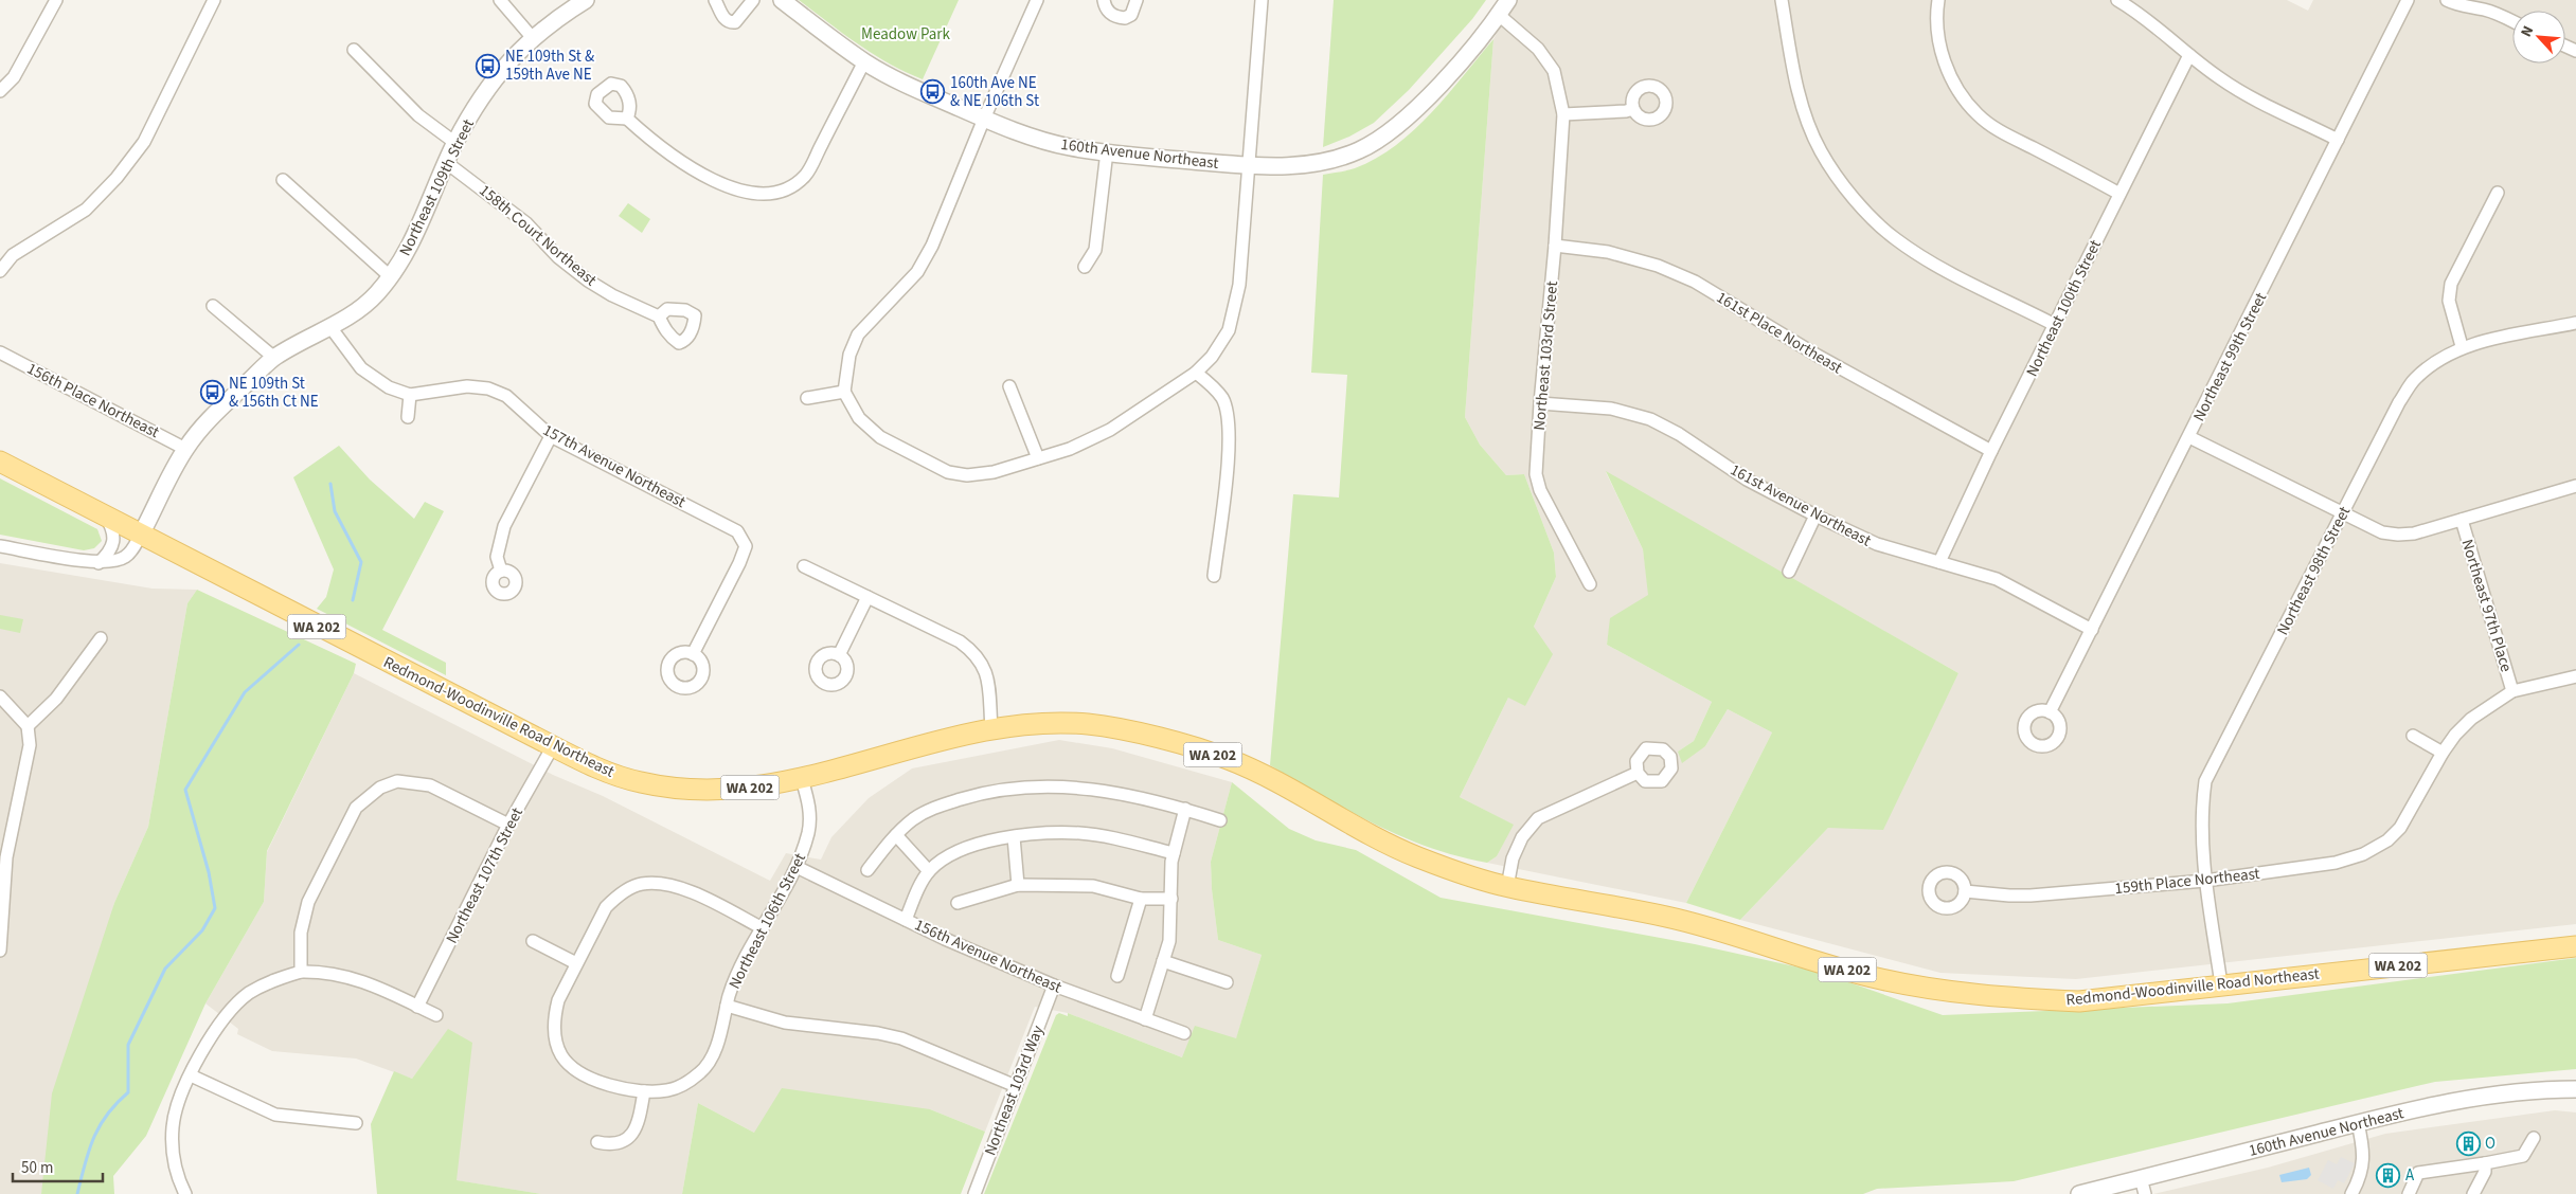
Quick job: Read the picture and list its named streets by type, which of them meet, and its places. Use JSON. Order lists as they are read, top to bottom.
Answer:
{
  "streets": {
    "main road": ["WA 202", "Redmond-Woodinville Road Northeast"],
    "street": [
      "160th Avenue Northeast",
      "Northeast 109th Street",
      "158th Court Northeast",
      "Northeast 100th Street",
      "161st Place Northeast",
      "Northeast 103rd Street",
      "Northeast 99th Street",
      "156th Place Northeast",
      "157th Avenue Northeast",
      "161st Avenue Northeast",
      "Northeast 98th Street",
      "Northeast 97th Place",
      "Northeast 107th Street",
      "159th Place Northeast",
      "Northeast 106th Street",
      "156th Avenue Northeast",
      "Northeast 103rd Way"
    ]
  },
  "crossings": [
    ["160th Avenue Northeast", "Northeast 103rd Street"],
    ["Northeast 109th Street", "158th Court Northeast"],
    ["Northeast 109th Street", "156th Place Northeast"],
    ["Northeast 109th Street", "157th Avenue Northeast"],
    ["Northeast 109th Street", "Redmond-Woodinville Road Northeast"],
    ["Northeast 100th Street", "161st Place Northeast"],
    ["Northeast 100th Street", "161st Avenue Northeast"],
    ["161st Place Northeast", "Northeast 103rd Street"],
    ["Northeast 103rd Street", "161st Avenue Northeast"],
    ["Northeast 99th Street", "161st Avenue Northeast"],
    ["Northeast 98th Street", "Redmond-Woodinville Road Northeast"],
    ["Northeast 98th Street", "159th Place Northeast"],
    ["Redmond-Woodinville Road Northeast", "Northeast 107th Street"],
    ["Redmond-Woodinville Road Northeast", "Northeast 106th Street"],
    ["Northeast 106th Street", "156th Avenue Northeast"],
    ["156th Avenue Northeast", "Northeast 103rd Way"]
  ],
  "parks": ["Meadow Park"],
  "places": {
    "bus stop": ["NE 109th St & 159th Ave NE", "160th Ave NE & NE 106th St", "NE 109th St & 156th Ct NE"],
    "building": ["O", "A"]
  },
  "scale_bar": "50 m",
  "north": "top left"
}
